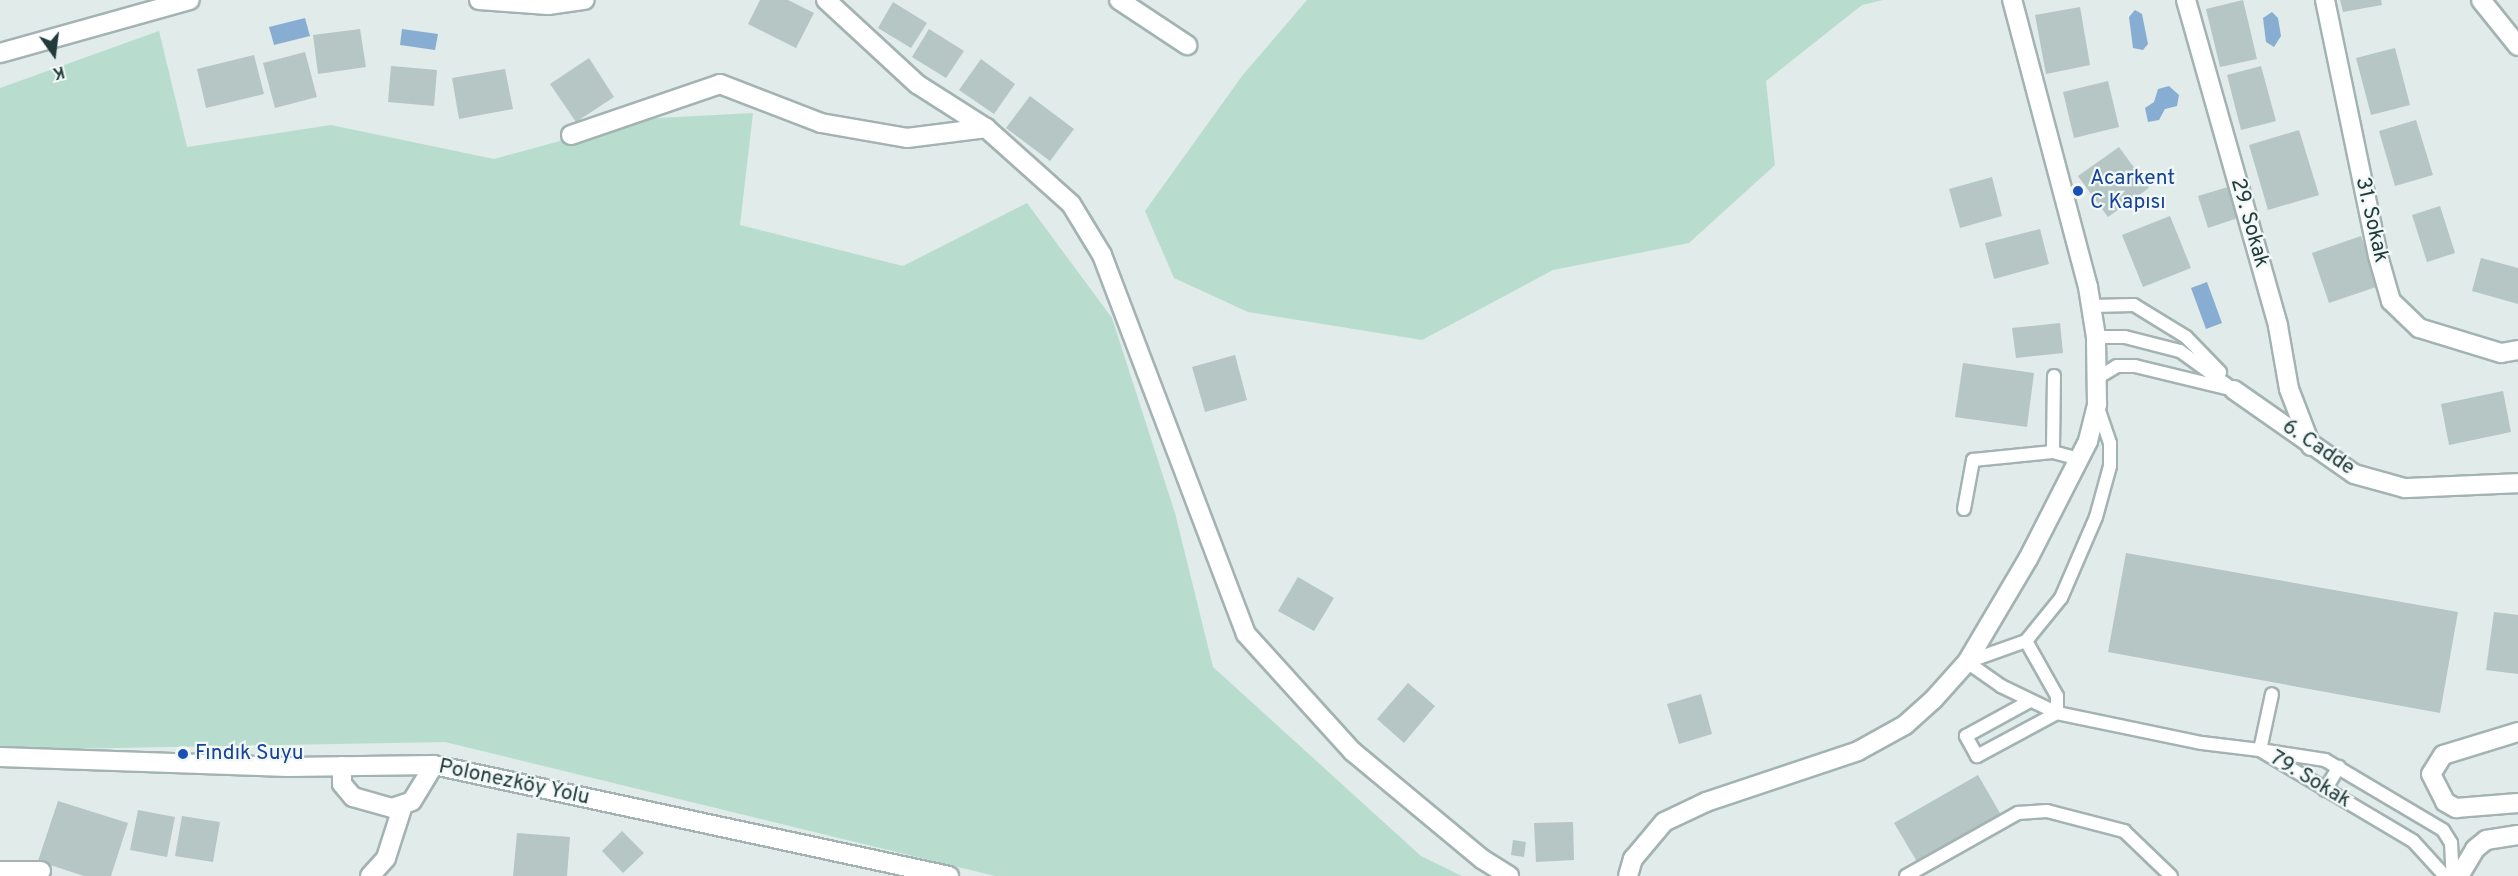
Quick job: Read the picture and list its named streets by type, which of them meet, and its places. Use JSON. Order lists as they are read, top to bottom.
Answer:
{
  "streets": {
    "street": [
      "31. Sokak",
      "29. Sokak",
      "6. Cadde",
      "Polonezköy Yolu"
    ],
    "lane": ["79. Sokak"]
  },
  "crossings": [
    ["29. Sokak", "6. Cadde"]
  ],
  "places": ["Acarkent C Kapısı", "Fındık Suyu"],
  "north": "bottom"
}
